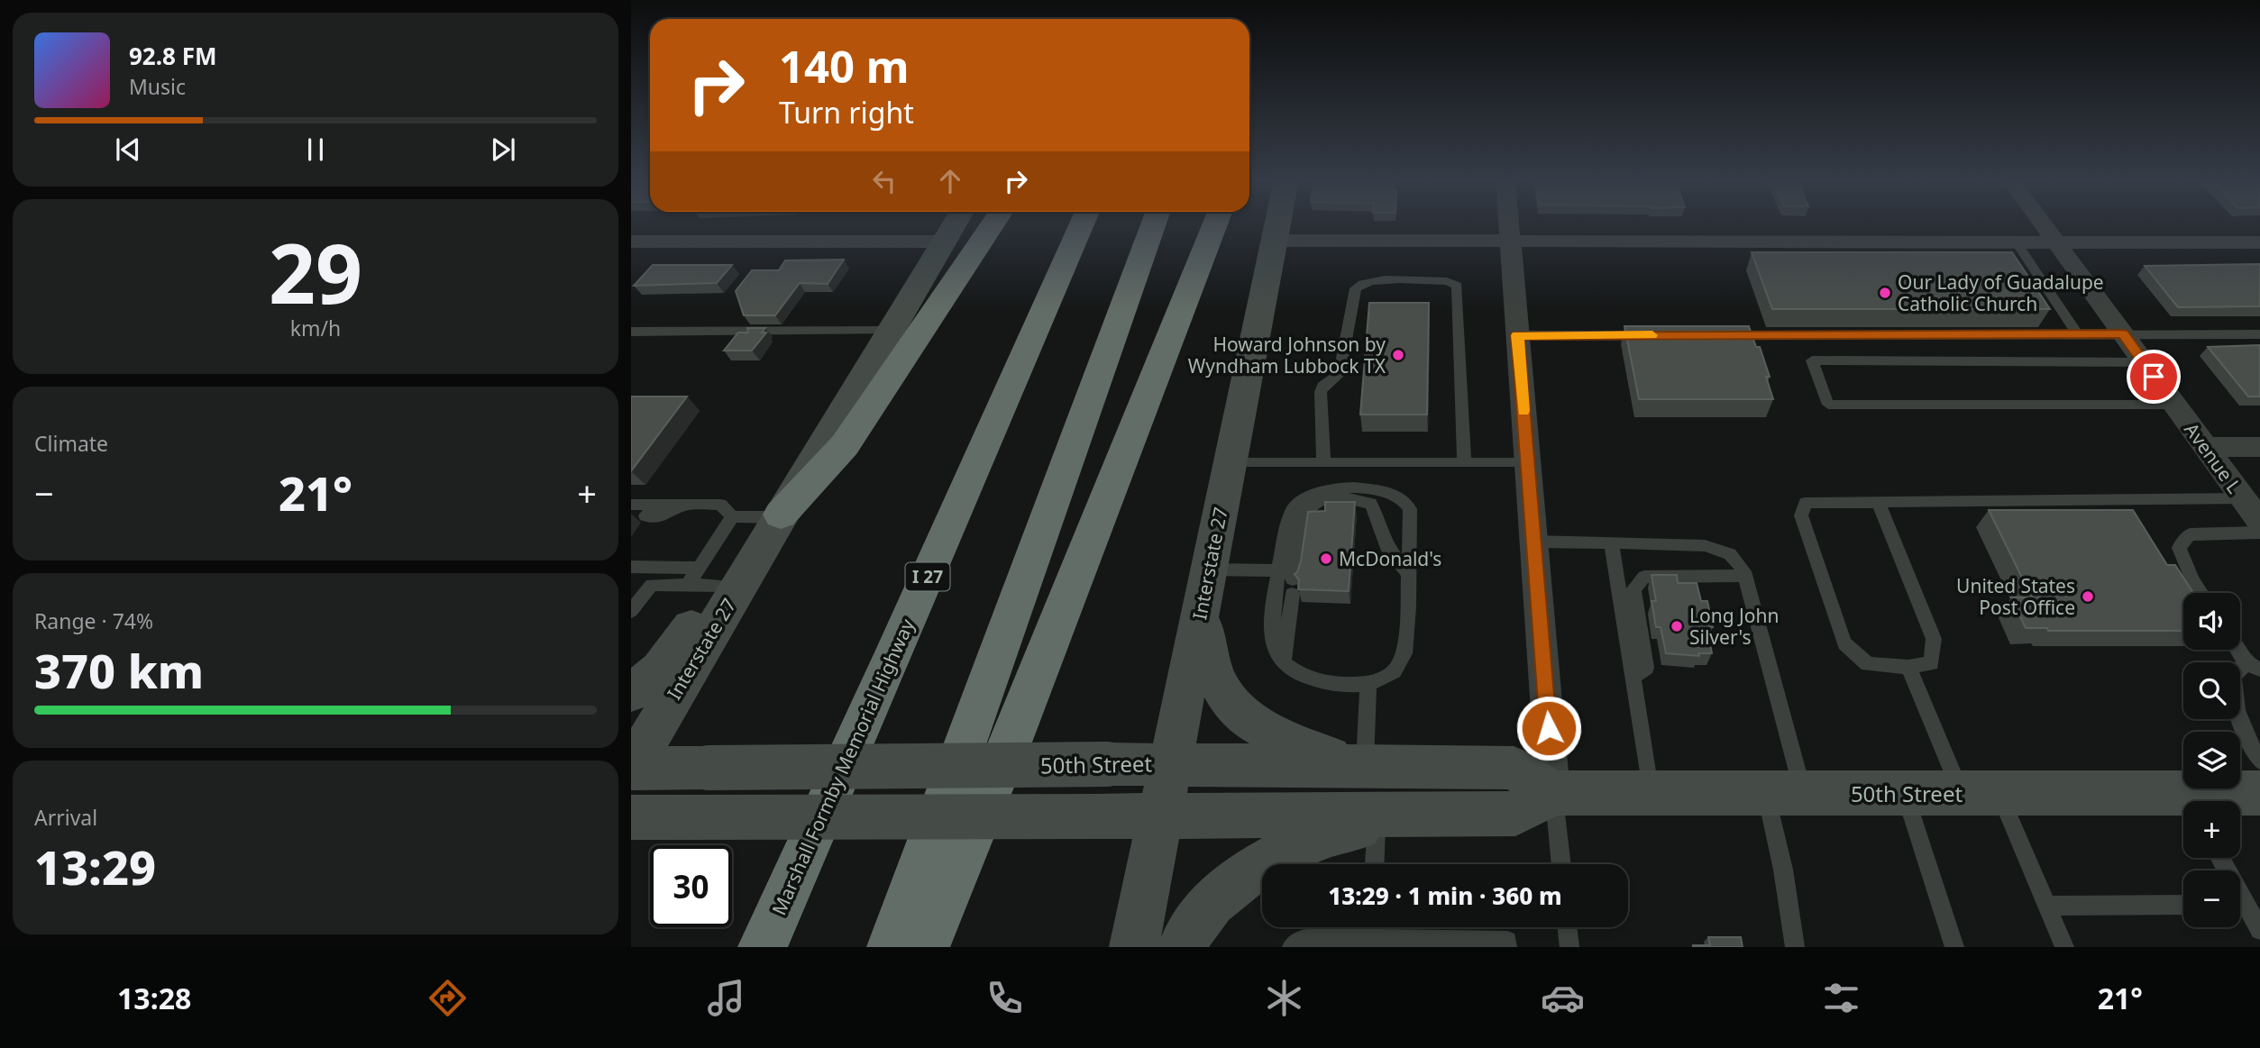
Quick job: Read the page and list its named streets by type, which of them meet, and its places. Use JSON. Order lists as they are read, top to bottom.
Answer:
{
  "streets": {
    "highway": ["I 27", "Marshall Formby Memorial Highway"],
    "main road": ["Interstate 27", "50th Street"],
    "street": ["Avenue L"]
  },
  "crossings": [
    ["Interstate 27", "50th Street"]
  ],
  "places": [
    "Our Lady of Guadalupe Catholic Church",
    "Howard Johnson by Wyndham Lubbock TX",
    "McDonald's",
    "United States Post Office",
    "Long John Silver's"
  ],
  "page": {
    "turn": ["140 m", "Turn right"],
    "song": ["92.8 FM", "Music"],
    "tile": [
      ["29", "km/h"],
      "Climate",
      ["Range · 74%", "370 km"],
      ["Arrival", "13:29"]
    ],
    "heat": ["−", "21°", "+"],
    "map_buttons": ["+", "−"],
    "limit": "30",
    "trip": "13:29 · 1 min · 360 m",
    "tabs": ["13:28", "21°"]
  }
}
